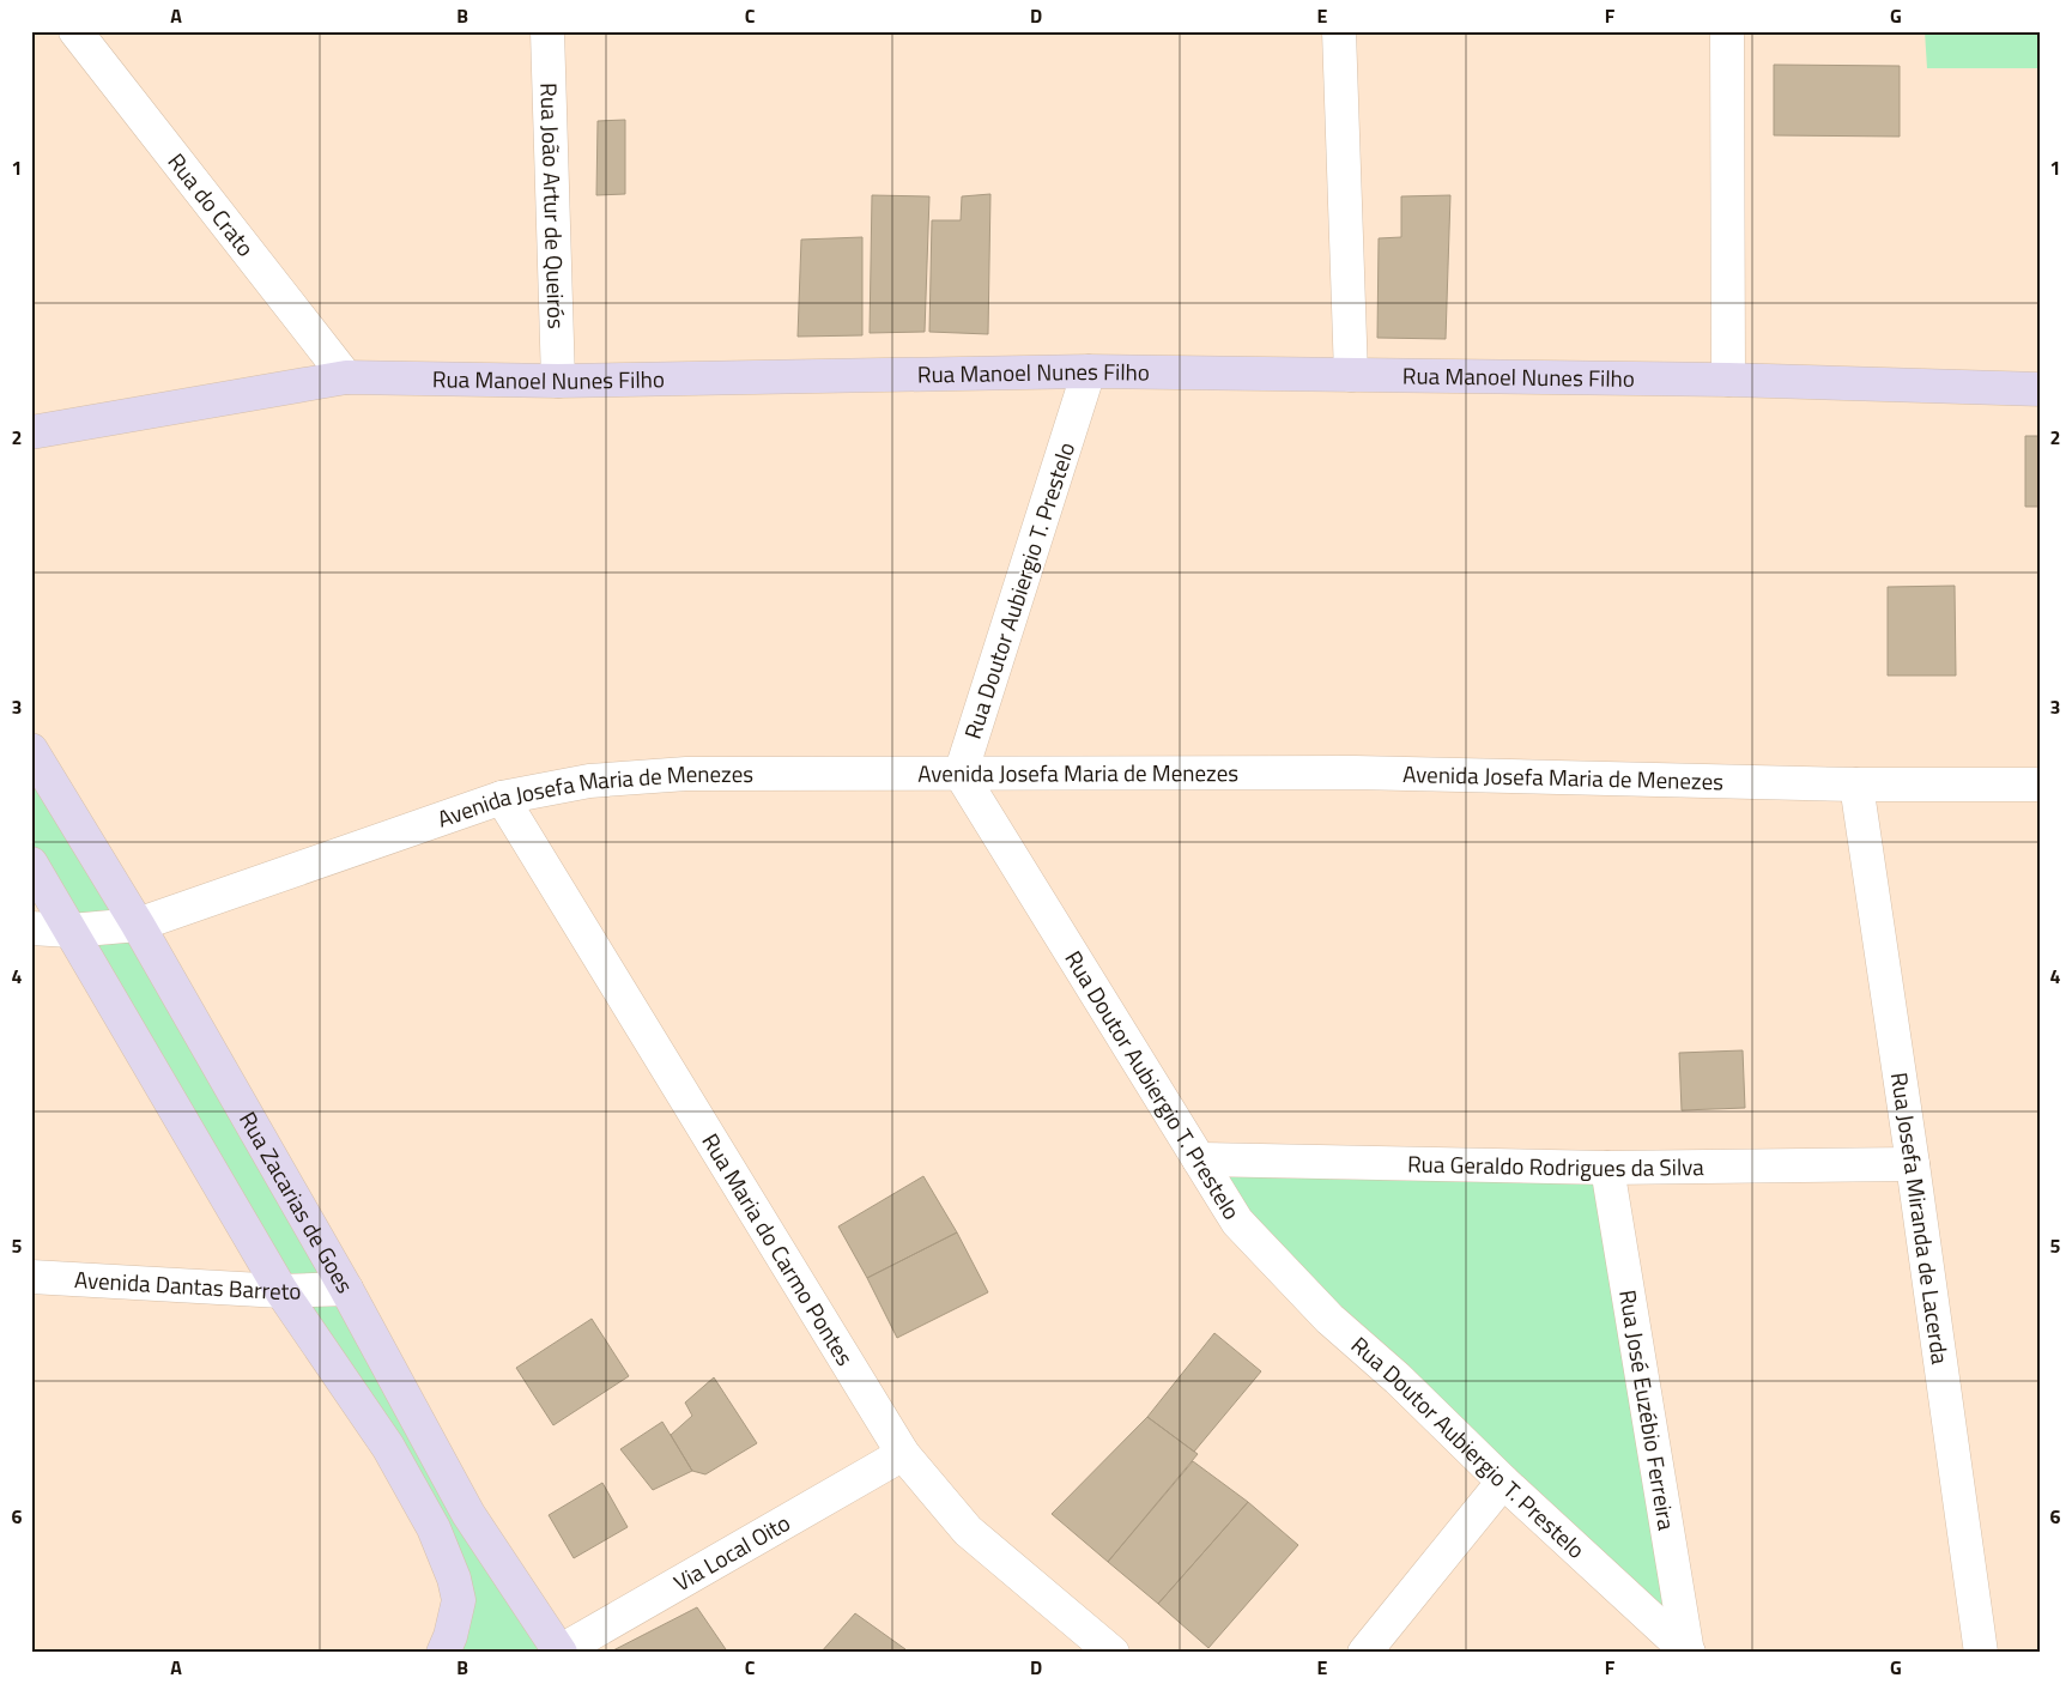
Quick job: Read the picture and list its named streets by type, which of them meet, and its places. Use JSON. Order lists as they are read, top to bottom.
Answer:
{
  "streets": {
    "street": [
      "Rua do Crato",
      "Rua João Artur de Queirós",
      "Rua Manoel Nunes Filho",
      "Rua Doutor Aubiergio T. Prestelo",
      "Avenida Josefa Maria de Menezes",
      "Rua Geraldo Rodrigues da Silva",
      "Rua Zacarias de Goes",
      "Rua Josefa Miranda de Lacerda",
      "Rua Maria do Carmo Pontes",
      "Avenida Dantas Barreto",
      "Rua José Euzébio Ferreira",
      "Via Local Oito"
    ]
  },
  "crossings": [
    ["Rua do Crato", "Rua Manoel Nunes Filho"],
    ["Rua João Artur de Queirós", "Rua Manoel Nunes Filho"],
    ["Rua Manoel Nunes Filho", "Rua Doutor Aubiergio T. Prestelo"],
    ["Rua Doutor Aubiergio T. Prestelo", "Avenida Josefa Maria de Menezes"],
    ["Rua Doutor Aubiergio T. Prestelo", "Rua Geraldo Rodrigues da Silva"],
    ["Rua Doutor Aubiergio T. Prestelo", "Rua José Euzébio Ferreira"],
    ["Avenida Josefa Maria de Menezes", "Rua Zacarias de Goes"],
    ["Avenida Josefa Maria de Menezes", "Rua Josefa Miranda de Lacerda"],
    ["Avenida Josefa Maria de Menezes", "Rua Maria do Carmo Pontes"],
    ["Rua Geraldo Rodrigues da Silva", "Rua Josefa Miranda de Lacerda"],
    ["Rua Geraldo Rodrigues da Silva", "Rua José Euzébio Ferreira"],
    ["Rua Zacarias de Goes", "Avenida Dantas Barreto"],
    ["Rua Zacarias de Goes", "Via Local Oito"],
    ["Rua Maria do Carmo Pontes", "Via Local Oito"]
  ],
  "grid": {
    "columns": [
      "A",
      "B",
      "C",
      "D",
      "E",
      "F",
      "G"
    ],
    "rows": [
      "1",
      "2",
      "3",
      "4",
      "5",
      "6"
    ]
  }
}
